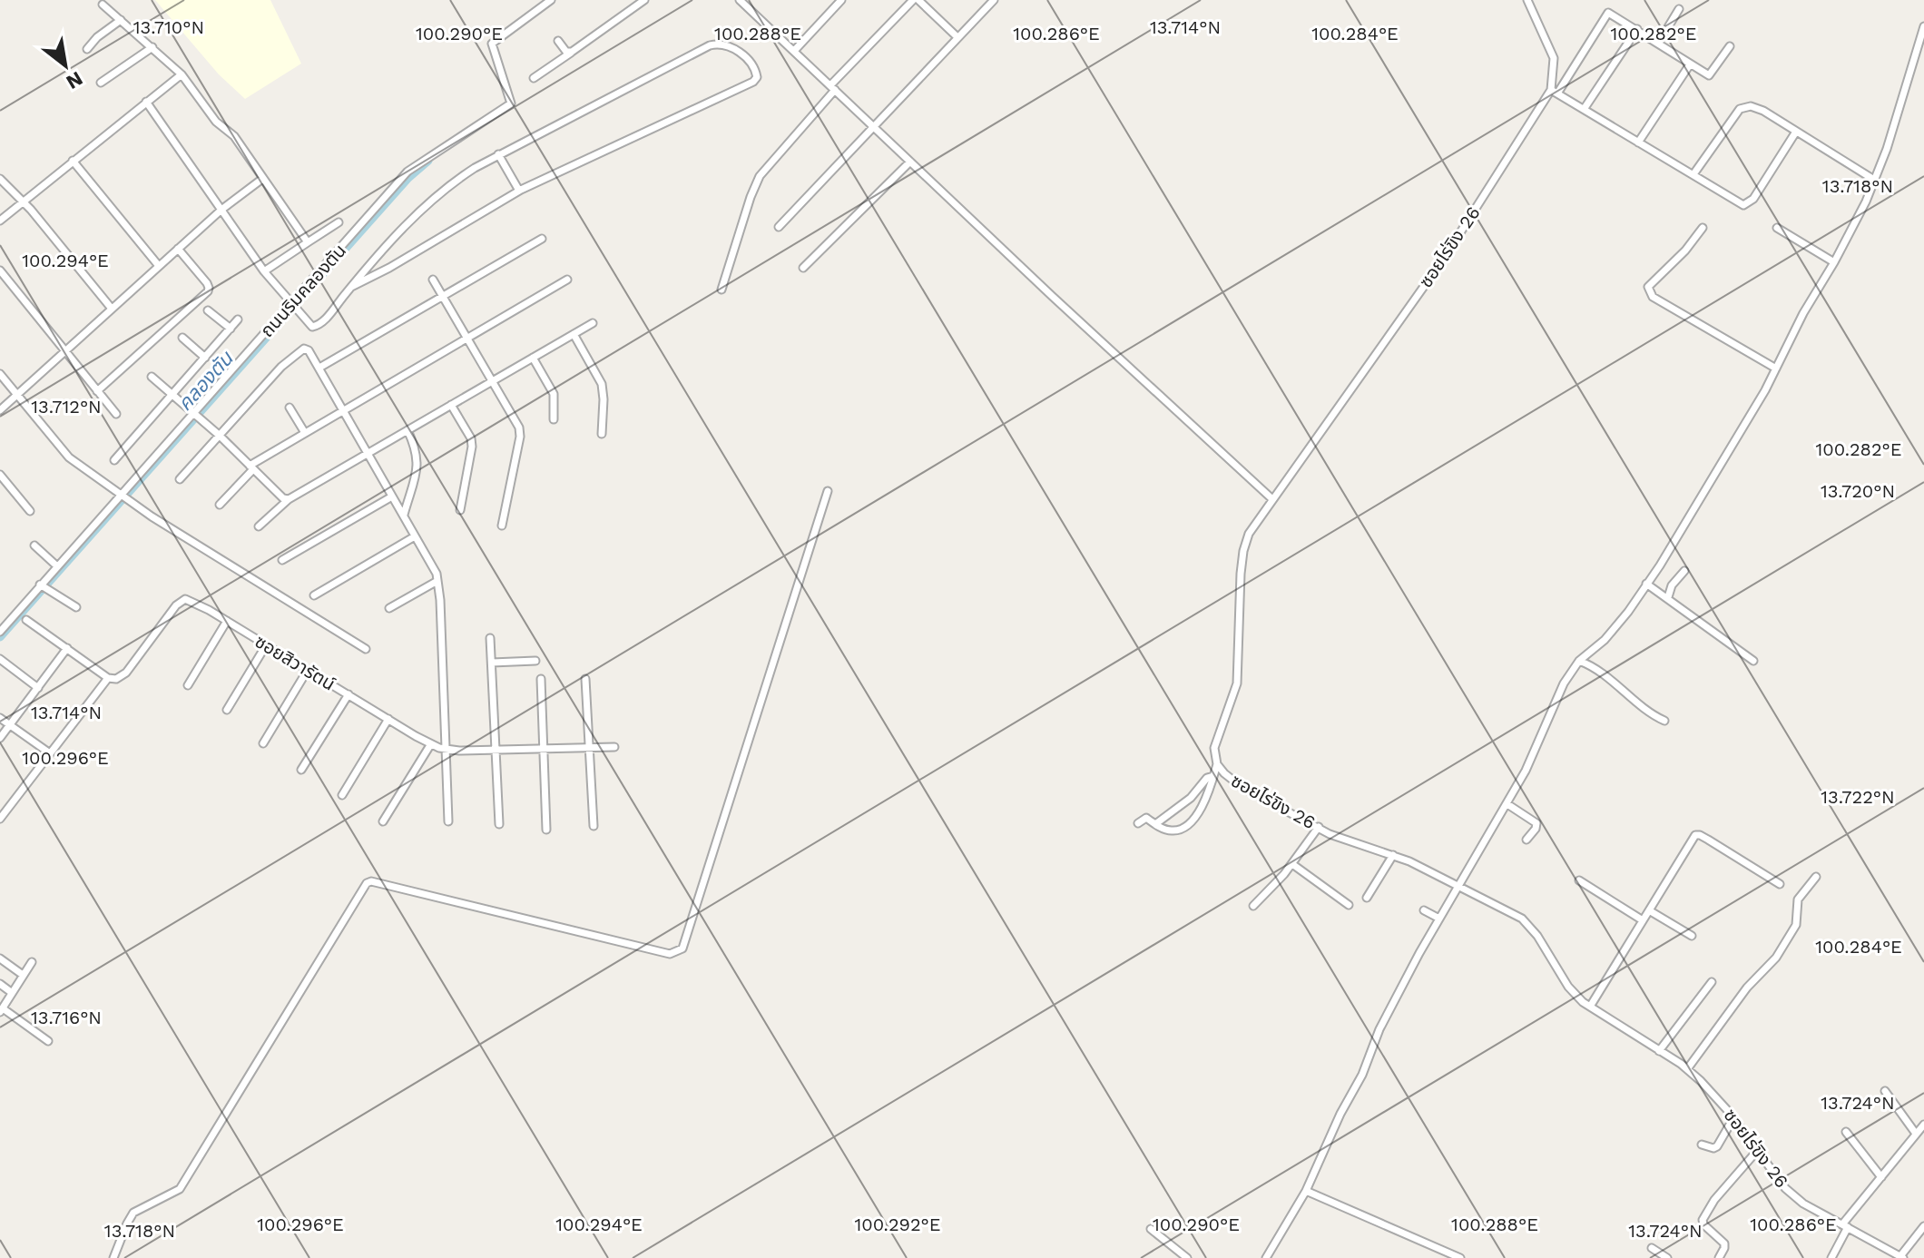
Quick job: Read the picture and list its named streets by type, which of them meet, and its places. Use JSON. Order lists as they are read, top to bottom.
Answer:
{
  "streets": {
    "street": ["ซอยไร่ขิง 26", "ถนนริมคลองตัน", "ซอยสิวารัตน์"]
  },
  "water": ["คลองตัน"],
  "north": "bottom right",
  "coordinates": [
    "13.710°N",
    "13.714°N",
    "100.290°E",
    "100.288°E",
    "100.286°E",
    "100.284°E",
    "100.282°E",
    "13.718°N",
    "100.294°E",
    "13.712°N",
    "13.720°N",
    "100.296°E",
    "13.722°N",
    "13.716°N",
    "13.724°N",
    "100.292°E"
  ]
}
